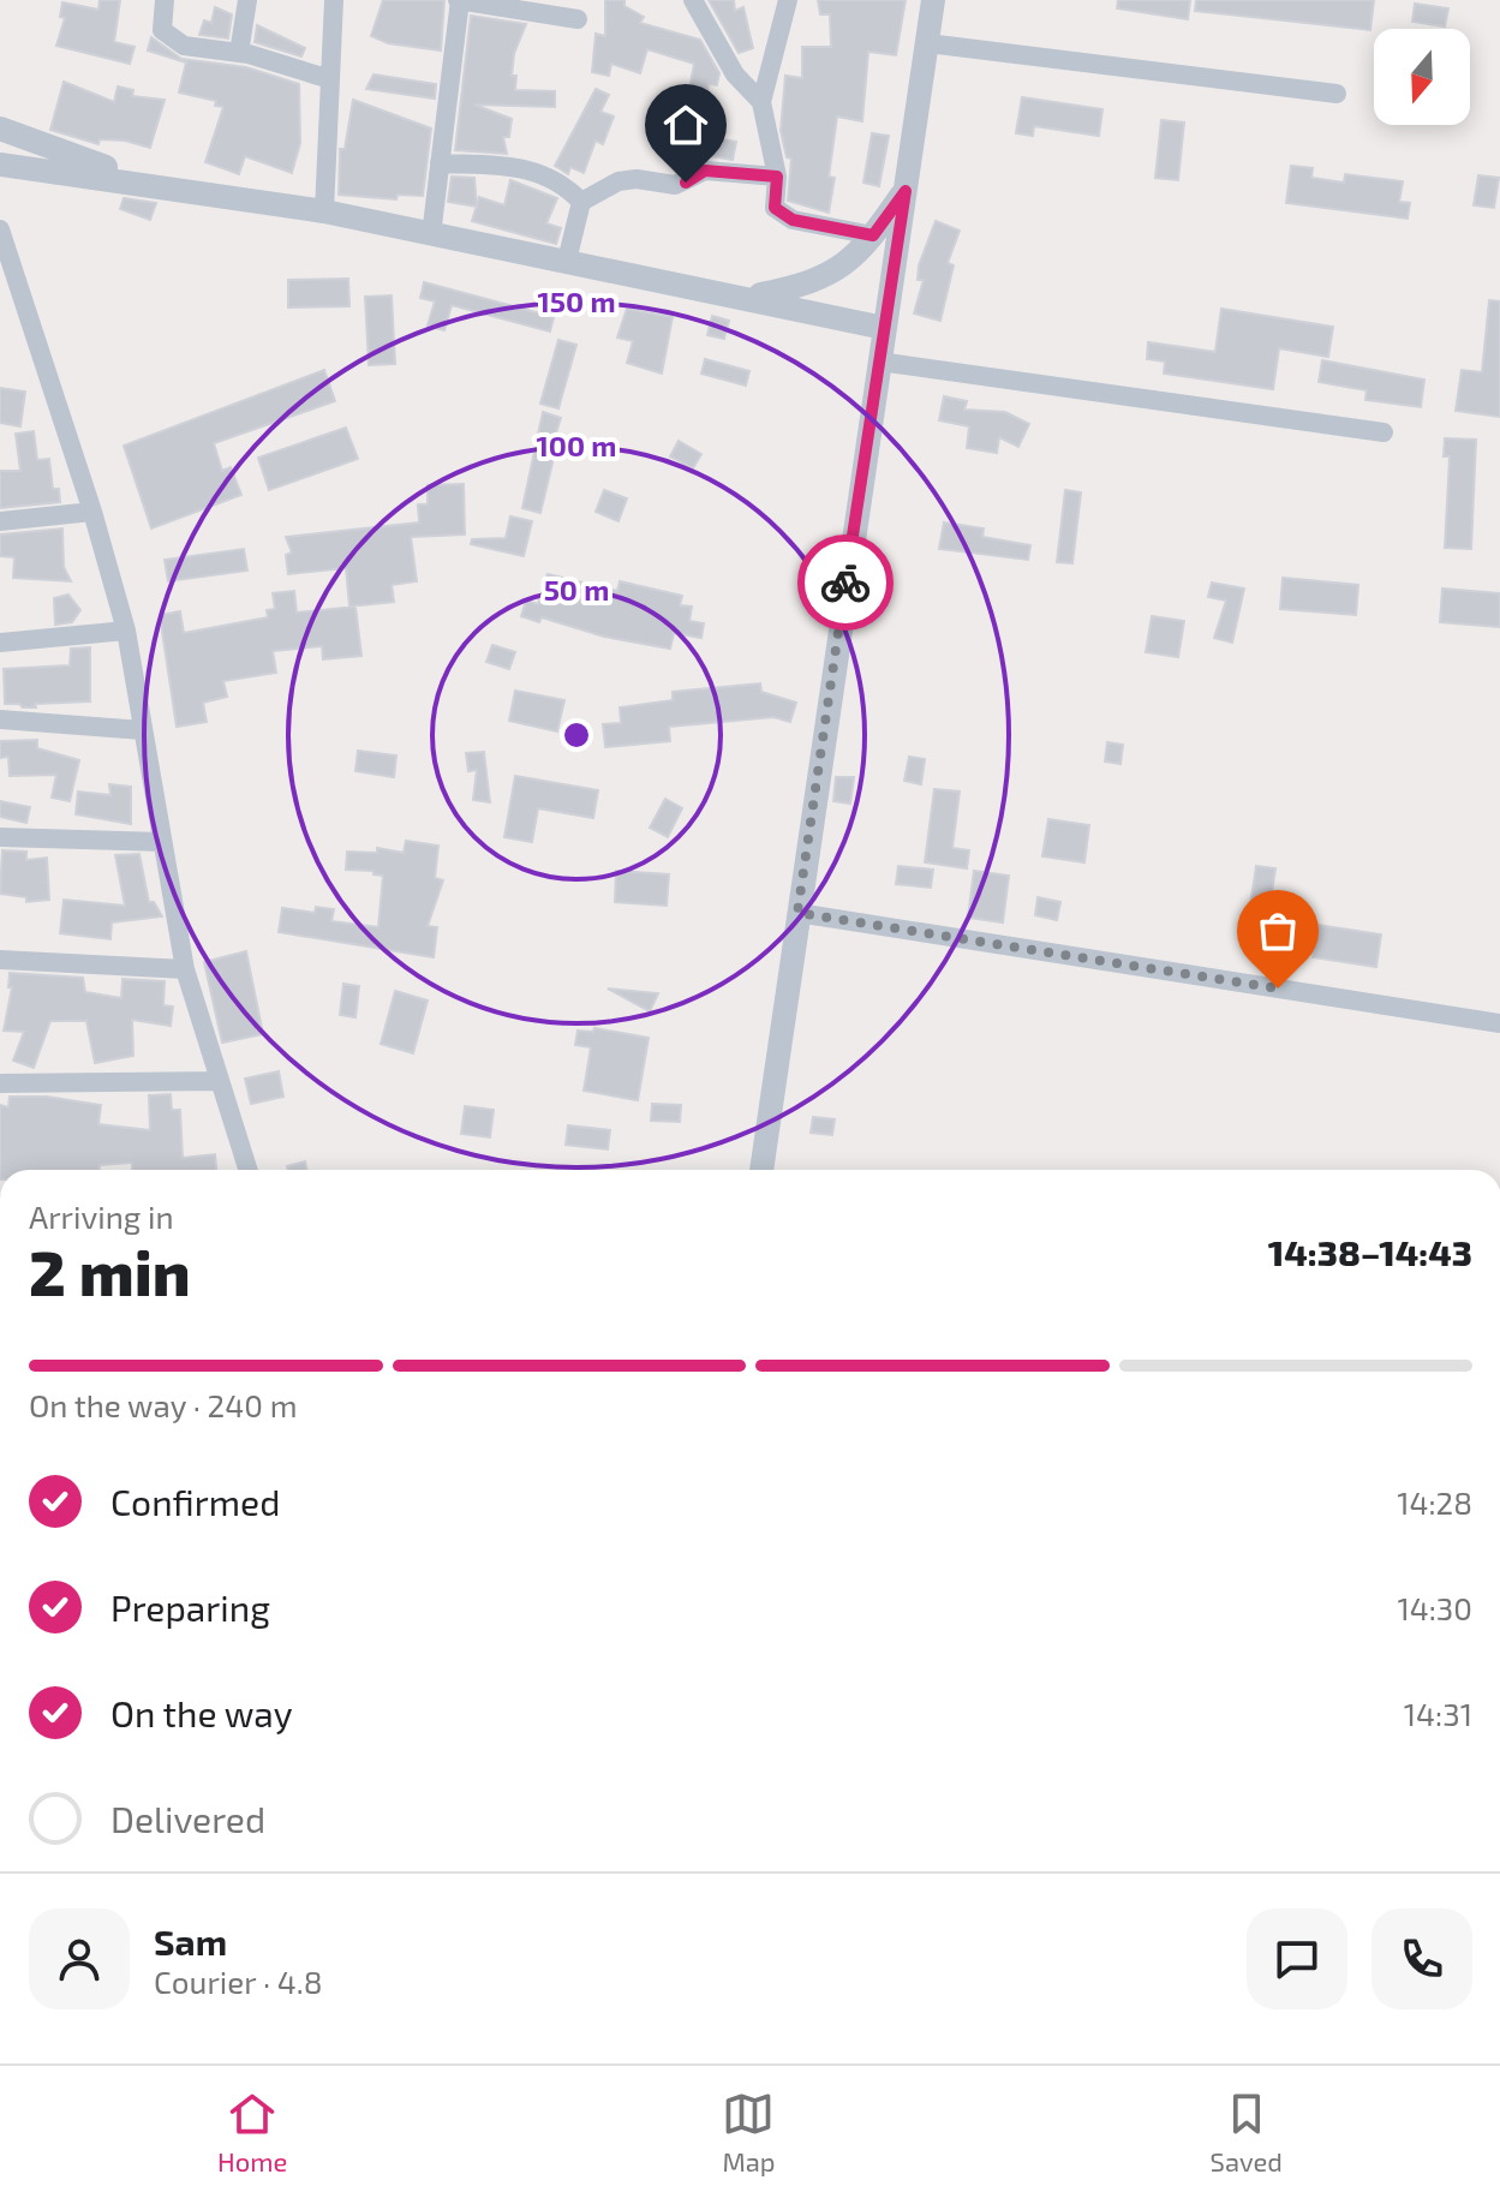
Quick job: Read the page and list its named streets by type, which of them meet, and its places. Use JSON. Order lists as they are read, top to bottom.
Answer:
{
  "north": "bottom",
  "page": {
    "heading": ["2 min", "Arriving in", "14:38–14:43"],
    "panel": ["Sam", "Courier · 4.8"],
    "bar": "On the way · 240 m",
    "list": [
      ["Confirmed", "14:28"],
      ["Preparing", "14:30"],
      ["On the way", "14:31"],
      "Delivered"
    ],
    "tabs": ["Home", "Map", "Saved"]
  },
  "rings": ["150 m", "100 m", "50 m"]
}
